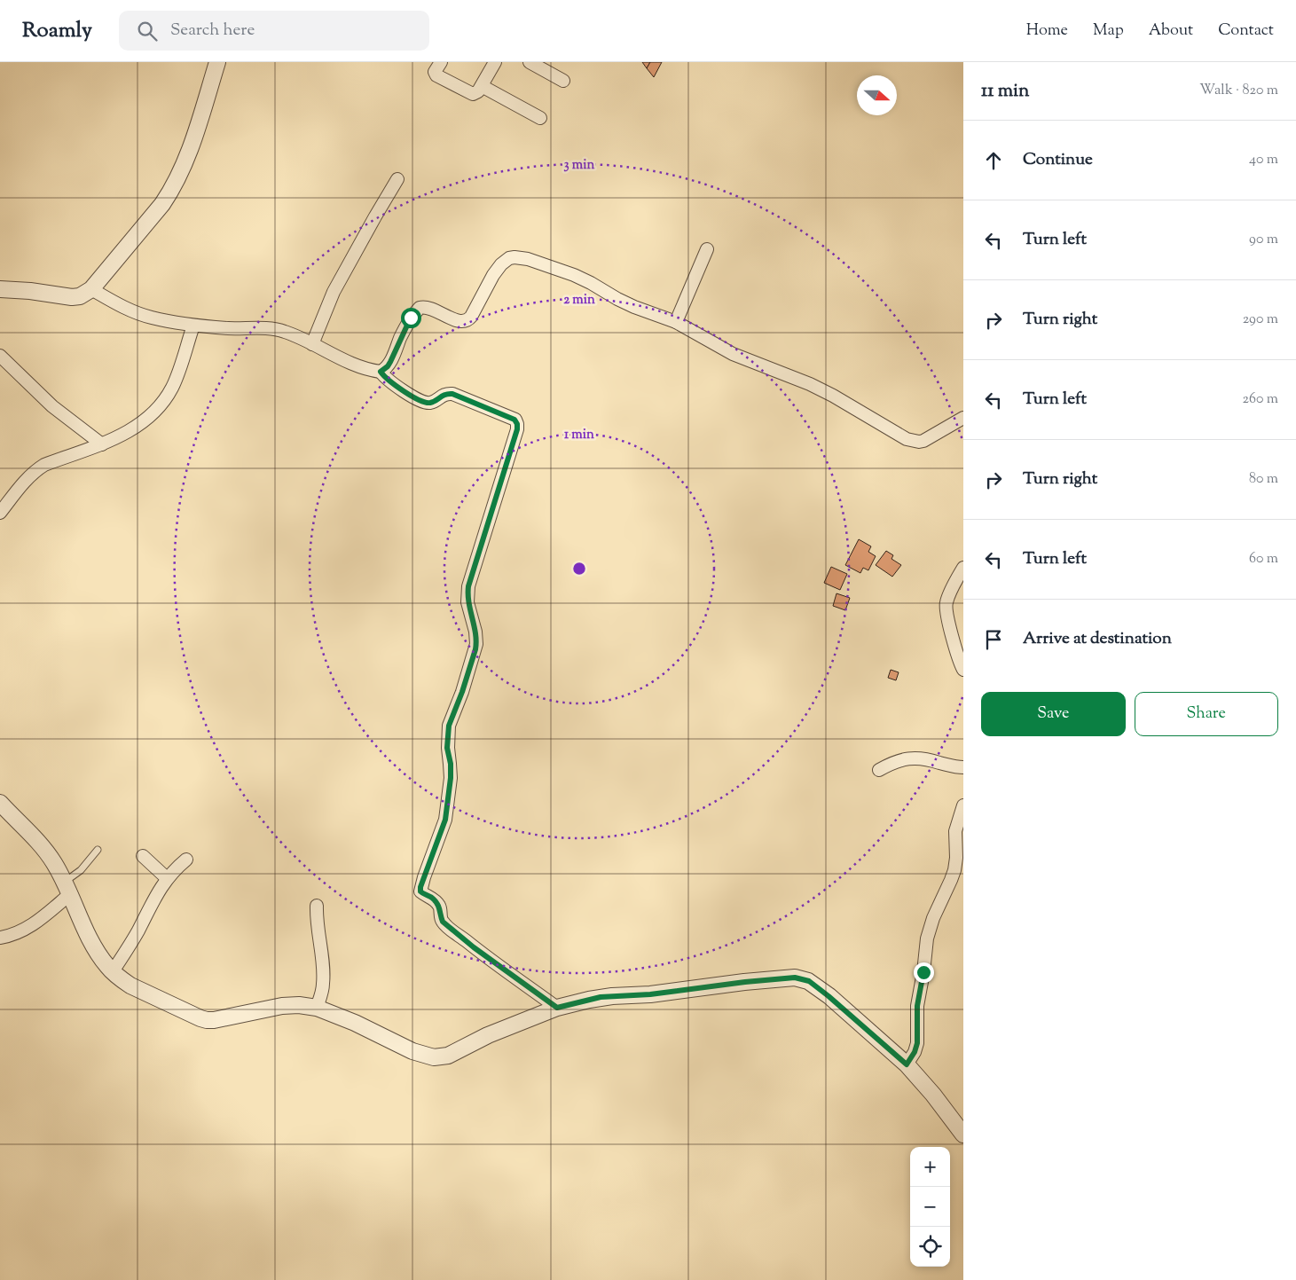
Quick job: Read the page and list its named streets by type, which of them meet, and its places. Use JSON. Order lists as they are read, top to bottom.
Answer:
{
  "north": "right",
  "page": {
    "header": "Roamly",
    "search": "Search here",
    "nav": [
      "Home",
      "Map",
      "About",
      "Contact"
    ],
    "heading": ["11 min", "Walk · 820 m"],
    "list": [
      ["Continue", "40 m"],
      ["Turn left", "90 m"],
      ["Turn right", "290 m"],
      ["Turn left", "260 m"],
      ["Turn right", "80 m"],
      ["Turn left", "60 m"],
      "Arrive at destination"
    ],
    "buttons": ["Save", "Share"],
    "map_buttons": ["+", "−"]
  },
  "rings": ["3 min", "2 min", "1 min"]
}
